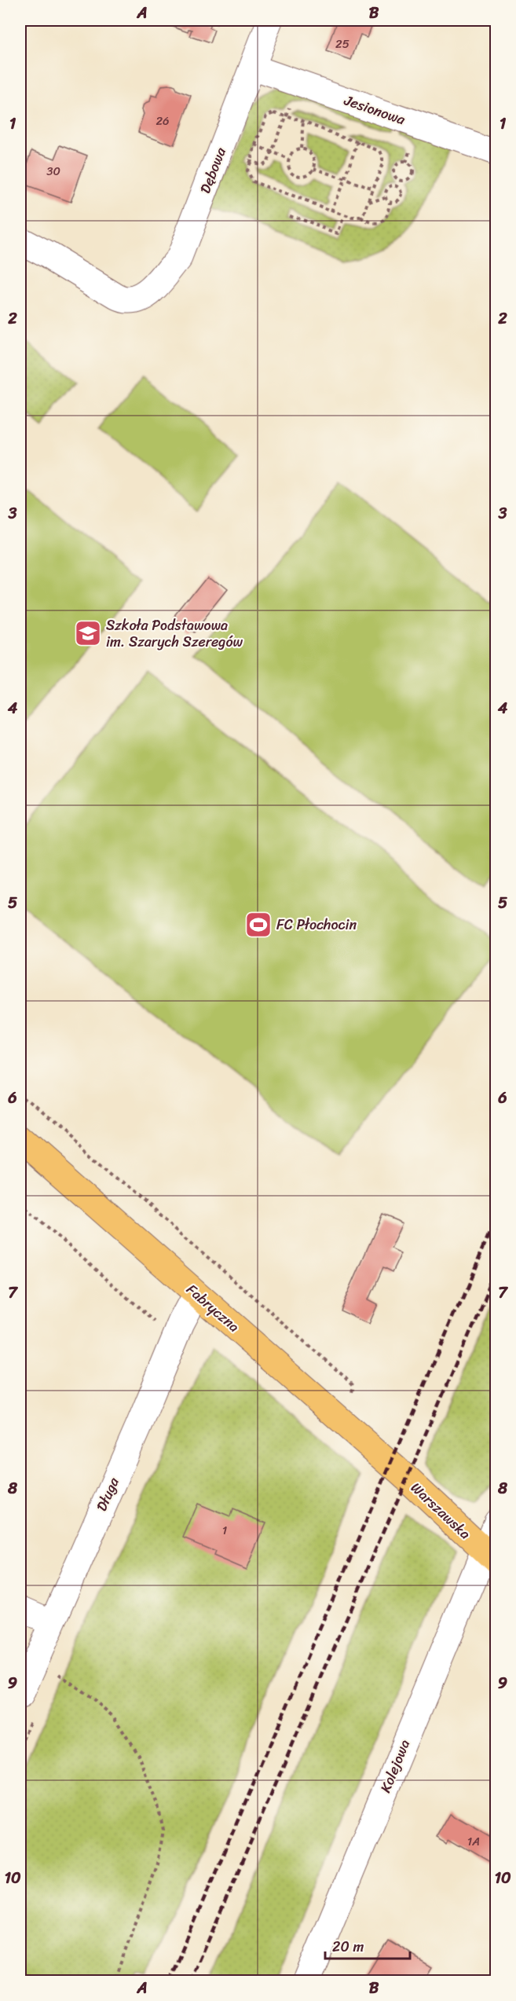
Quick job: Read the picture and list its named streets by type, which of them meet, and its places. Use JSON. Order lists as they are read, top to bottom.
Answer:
{
  "streets": {
    "main road": ["Fabryczna", "Warszawska"],
    "street": [
      "Jesionowa",
      "Dębowa",
      "Długa",
      "Kolejowa"
    ]
  },
  "crossings": [
    ["Jesionowa", "Dębowa"],
    ["Fabryczna", "Długa"],
    ["Fabryczna", "Warszawska"],
    ["Warszawska", "Kolejowa"]
  ],
  "places": {
    "school or university": ["Szkoła Podstawowa im. Szarych Szeregów"],
    "sports": ["FC Płochocin"]
  },
  "house_numbers": [
    "25",
    "26",
    "30",
    "1",
    "1A"
  ],
  "scale_bar": "20 m",
  "grid": {
    "columns": ["A", "B"],
    "rows": [
      "1",
      "2",
      "3",
      "4",
      "5",
      "6",
      "7",
      "8",
      "9",
      "10"
    ]
  }
}
